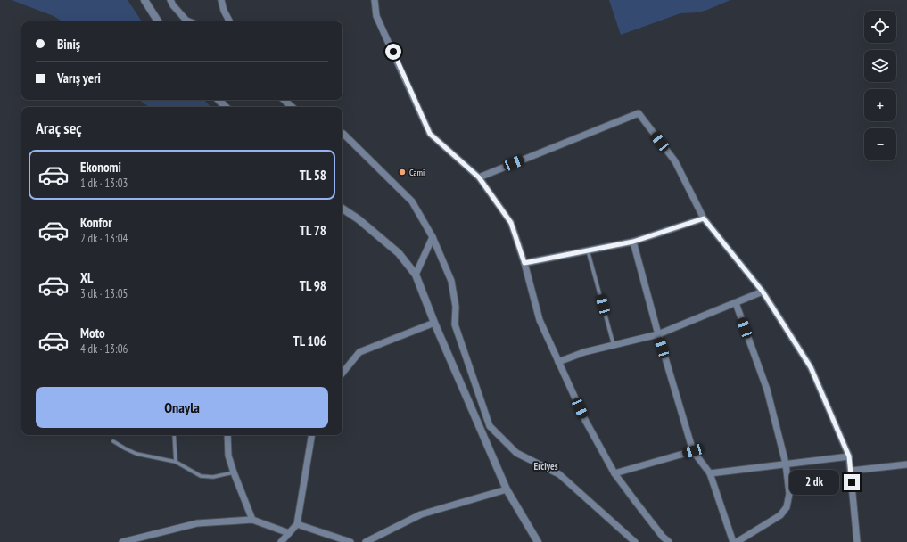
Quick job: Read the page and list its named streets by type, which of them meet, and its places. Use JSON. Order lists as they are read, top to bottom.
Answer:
{
  "districts": ["Erciyes"],
  "places": ["Cami"],
  "page": {
    "map_buttons": ["+", "−"],
    "banner": ["Biniş", "Varış yeri"],
    "heading": "Araç seç",
    "list": [
      {
        "name": "Ekonomi",
        "note": "1 dk · 13:03",
        "value": "TL 58"
      },
      {
        "name": "Konfor",
        "note": "2 dk · 13:04",
        "value": "TL 78"
      },
      {
        "name": "XL",
        "note": "3 dk · 13:05",
        "value": "TL 98"
      },
      {
        "name": "Moto",
        "note": "4 dk · 13:06",
        "value": "TL 106"
      }
    ],
    "buttons": "Onayla",
    "bubble": "2 dk"
  }
}
